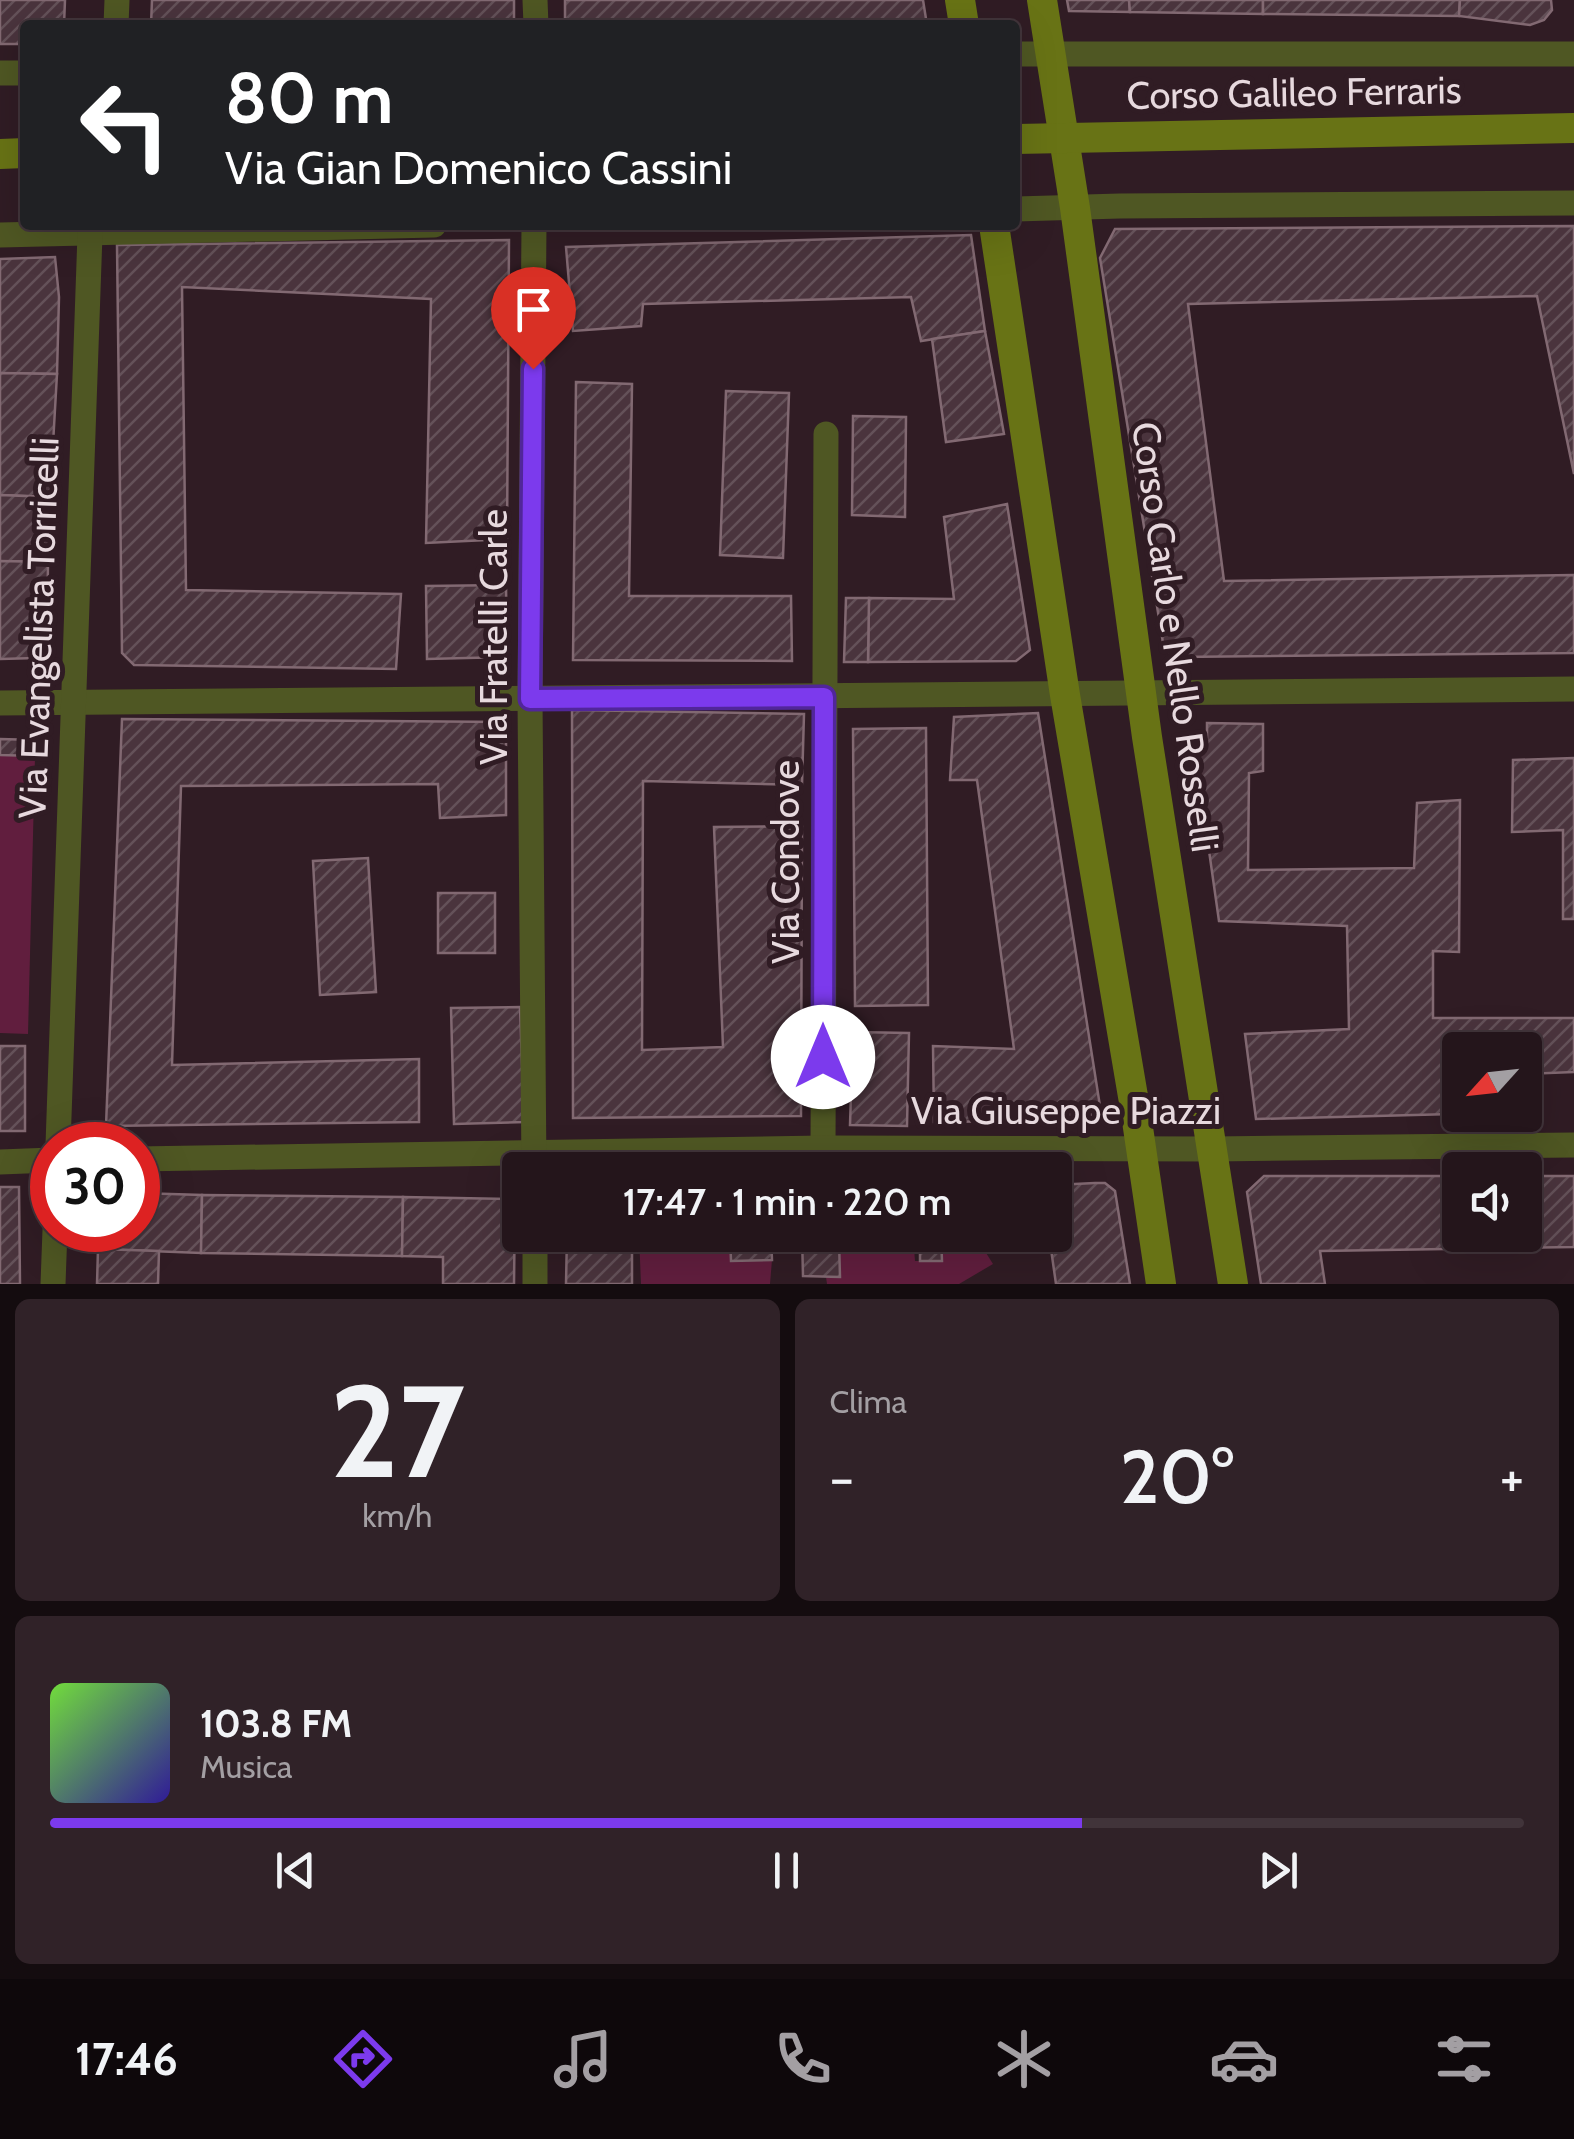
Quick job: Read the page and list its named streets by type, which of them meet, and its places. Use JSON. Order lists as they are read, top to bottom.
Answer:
{
  "streets": {
    "street": [
      "Corso Galileo Ferraris",
      "Via Evangelista Torricelli",
      "Via Fratelli Carle",
      "Corso Carlo e Nello Rosselli",
      "Via Condove",
      "Via Giuseppe Piazzi"
    ]
  },
  "crossings": [
    ["Corso Galileo Ferraris", "Corso Carlo e Nello Rosselli"],
    ["Corso Carlo e Nello Rosselli", "Via Giuseppe Piazzi"],
    ["Via Condove", "Via Giuseppe Piazzi"]
  ],
  "north": "bottom left",
  "page": {
    "turn": ["80 m", "Via Gian Domenico Cassini"],
    "limit": "30",
    "trip": "17:47 · 1 min · 220 m",
    "tile": [
      ["27", "km/h"],
      "Clima"
    ],
    "heat": ["−", "20°", "+"],
    "song": ["103.8 FM", "Musica"],
    "tabs": "17:46"
  }
}
